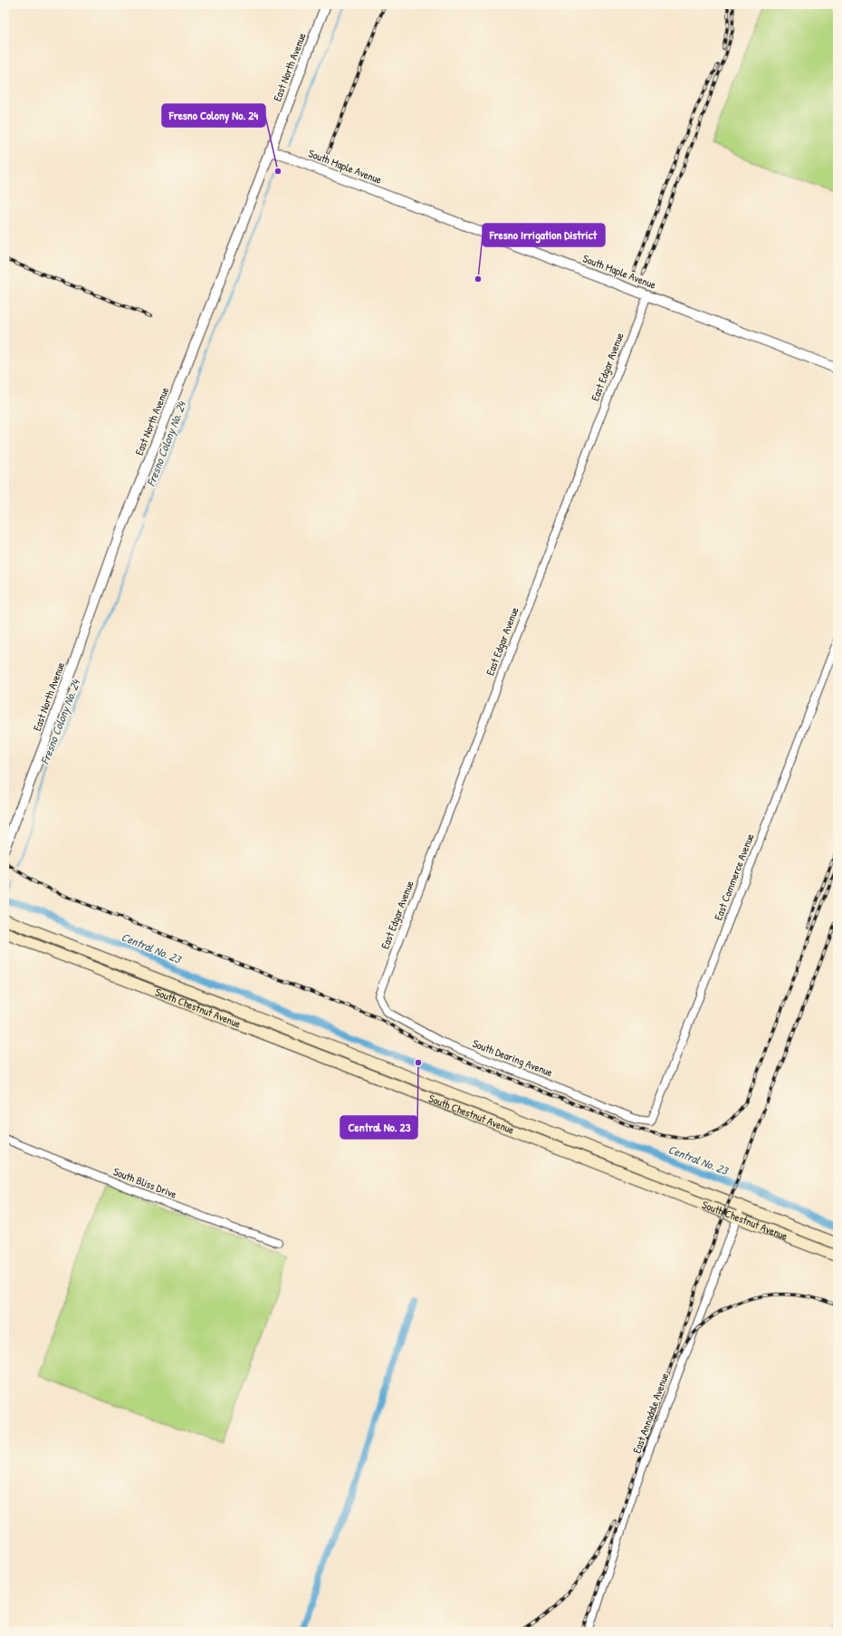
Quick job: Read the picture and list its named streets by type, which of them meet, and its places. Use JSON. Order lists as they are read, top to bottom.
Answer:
{
  "streets": {
    "main road": ["South Chestnut Avenue"],
    "street": [
      "East North Avenue",
      "South Maple Avenue",
      "East Edgar Avenue",
      "East Commerce Avenue",
      "South Dearing Avenue",
      "South Bliss Drive",
      "East Annadale Avenue"
    ]
  },
  "crossings": [
    ["East North Avenue", "South Maple Avenue"],
    ["South Maple Avenue", "East Edgar Avenue"],
    ["East Edgar Avenue", "South Dearing Avenue"],
    ["East Commerce Avenue", "South Dearing Avenue"],
    ["South Chestnut Avenue", "East Annadale Avenue"]
  ],
  "water": ["Fresno Colony No. 24", "Central No. 23"],
  "places": ["Fresno Colony No. 24", "Fresno Irrigation District", "Central No. 23"]
}
